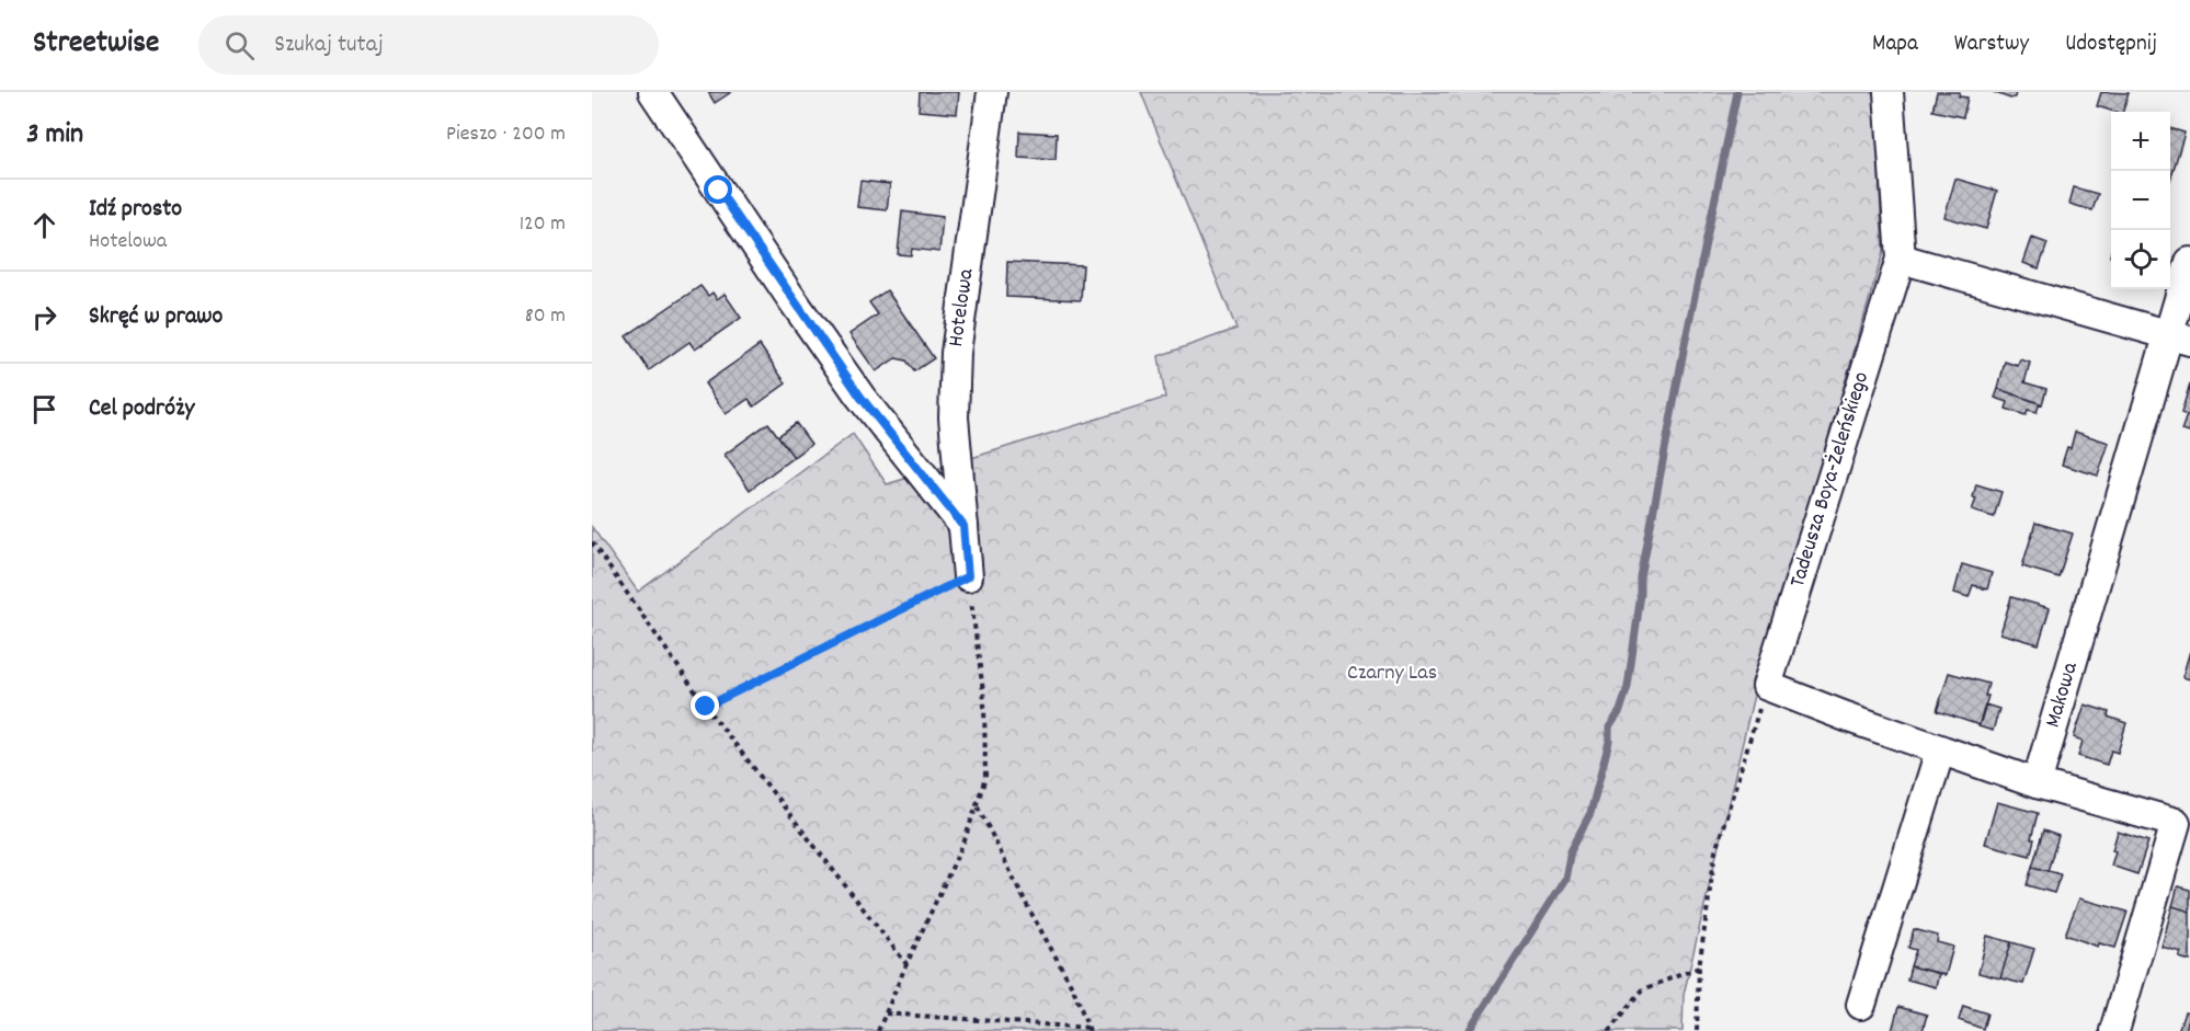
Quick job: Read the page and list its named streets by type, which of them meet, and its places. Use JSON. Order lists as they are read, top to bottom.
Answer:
{
  "streets": {
    "street": ["Hotelowa", "Tadeusza Boya-Żeleńskiego", "Makowa"]
  },
  "parks": ["Czarny Las"],
  "page": {
    "header": "Streetwise",
    "search": "Szukaj tutaj",
    "nav": ["Mapa", "Warstwy", "Udostępnij"],
    "heading": ["3 min", "Pieszo · 200 m"],
    "map_buttons": ["+", "−"],
    "list": [
      ["Idź prosto", "Hotelowa", "120 m"],
      ["Skręć w prawo", "80 m"],
      "Cel podróży"
    ]
  }
}
